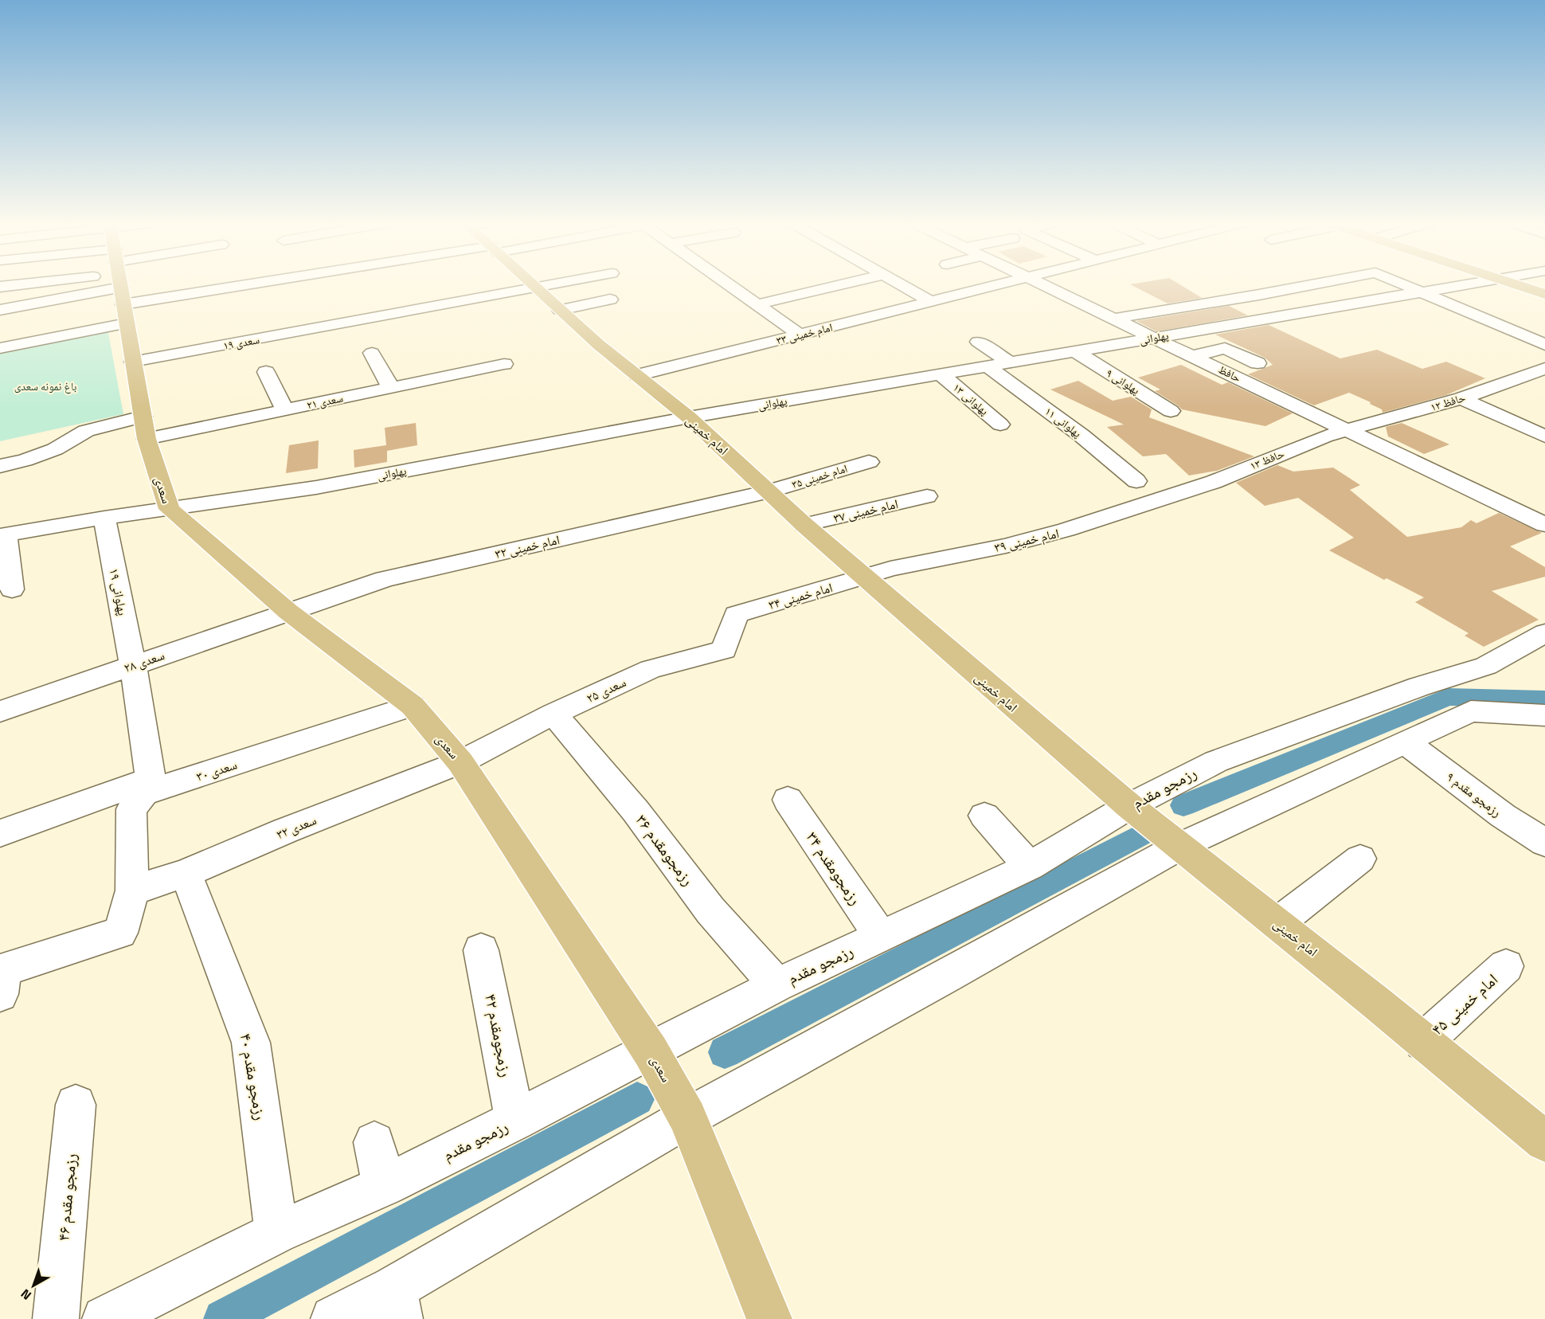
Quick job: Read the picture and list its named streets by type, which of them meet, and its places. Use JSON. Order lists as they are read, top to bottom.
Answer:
{
  "streets": {
    "main road": ["امام خمینی", "سعدی"],
    "street": [
      "امام خمینی ۳۳",
      "پهلوانی",
      "سعدی ۱۹",
      "حافظ",
      "پهلوانی ۹",
      "پهلوانی ۱۳",
      "سعدی ۲۱",
      "حافظ ۱۲",
      "پهلوانی ۱۱",
      "حافظ ۱۳",
      "امام خمینی ۳۵",
      "امام خمینی ۳۷",
      "امام خمینی ۳۹",
      "امام خمینی ۳۲",
      "پهلوانی ۱۹",
      "امام خمینی ۳۴",
      "سعدی ۲۸",
      "سعدی ۲۵",
      "سعدی ۳۰",
      "رزمجو مقدم",
      "رزمجو مقدم ۹",
      "سعدی ۳۲",
      "رزمجومقدم ۳۶",
      "رزمجومقدم ۳۴",
      "امام خمینی ۴۵",
      "رزمجومقدم ۴۲",
      "رزمجو مقدم ۴۰",
      "رزمجو مقدم ۴۶"
    ]
  },
  "crossings": [
    ["امام خمینی ۳۳", "امام خمینی"],
    ["پهلوانی", "حافظ"],
    ["پهلوانی", "پهلوانی ۹"],
    ["پهلوانی", "پهلوانی ۱۳"],
    ["پهلوانی", "پهلوانی ۱۱"],
    ["پهلوانی", "امام خمینی"],
    ["پهلوانی", "سعدی"],
    ["پهلوانی", "پهلوانی ۱۹"],
    ["سعدی ۱۹", "امام خمینی"],
    ["سعدی ۱۹", "سعدی"],
    ["حافظ", "حافظ ۱۲"],
    ["حافظ", "حافظ ۱۳"],
    ["سعدی ۲۱", "سعدی"],
    ["حافظ ۱۲", "حافظ ۱۳"],
    ["امام خمینی", "امام خمینی ۳۵"],
    ["امام خمینی", "امام خمینی ۳۷"],
    ["امام خمینی", "امام خمینی ۳۹"],
    ["امام خمینی", "امام خمینی ۳۲"],
    ["امام خمینی", "امام خمینی ۳۴"],
    ["امام خمینی", "رزمجو مقدم"],
    ["امام خمینی", "امام خمینی ۴۵"],
    ["حافظ ۱۳", "امام خمینی ۳۹"],
    ["امام خمینی ۳۵", "امام خمینی ۳۲"],
    ["سعدی", "امام خمینی ۳۲"],
    ["سعدی", "سعدی ۲۸"],
    ["سعدی", "سعدی ۲۵"],
    ["سعدی", "سعدی ۳۰"],
    ["سعدی", "رزمجو مقدم"],
    ["سعدی", "سعدی ۳۲"],
    ["امام خمینی ۳۹", "امام خمینی ۳۴"],
    ["امام خمینی ۳۲", "سعدی ۲۸"],
    ["پهلوانی ۱۹", "سعدی ۲۸"],
    ["امام خمینی ۳۴", "سعدی ۲۵"],
    ["سعدی ۲۵", "سعدی ۳۲"],
    ["سعدی ۲۵", "رزمجومقدم ۳۶"],
    ["رزمجو مقدم", "رزمجومقدم ۳۶"],
    ["رزمجو مقدم", "رزمجومقدم ۳۴"],
    ["رزمجو مقدم", "رزمجومقدم ۴۲"],
    ["رزمجو مقدم", "رزمجو مقدم ۴۰"],
    ["سعدی ۳۲", "رزمجو مقدم ۴۰"]
  ],
  "parks": ["باغ نمونه سعدی"],
  "north": "bottom left"
}
